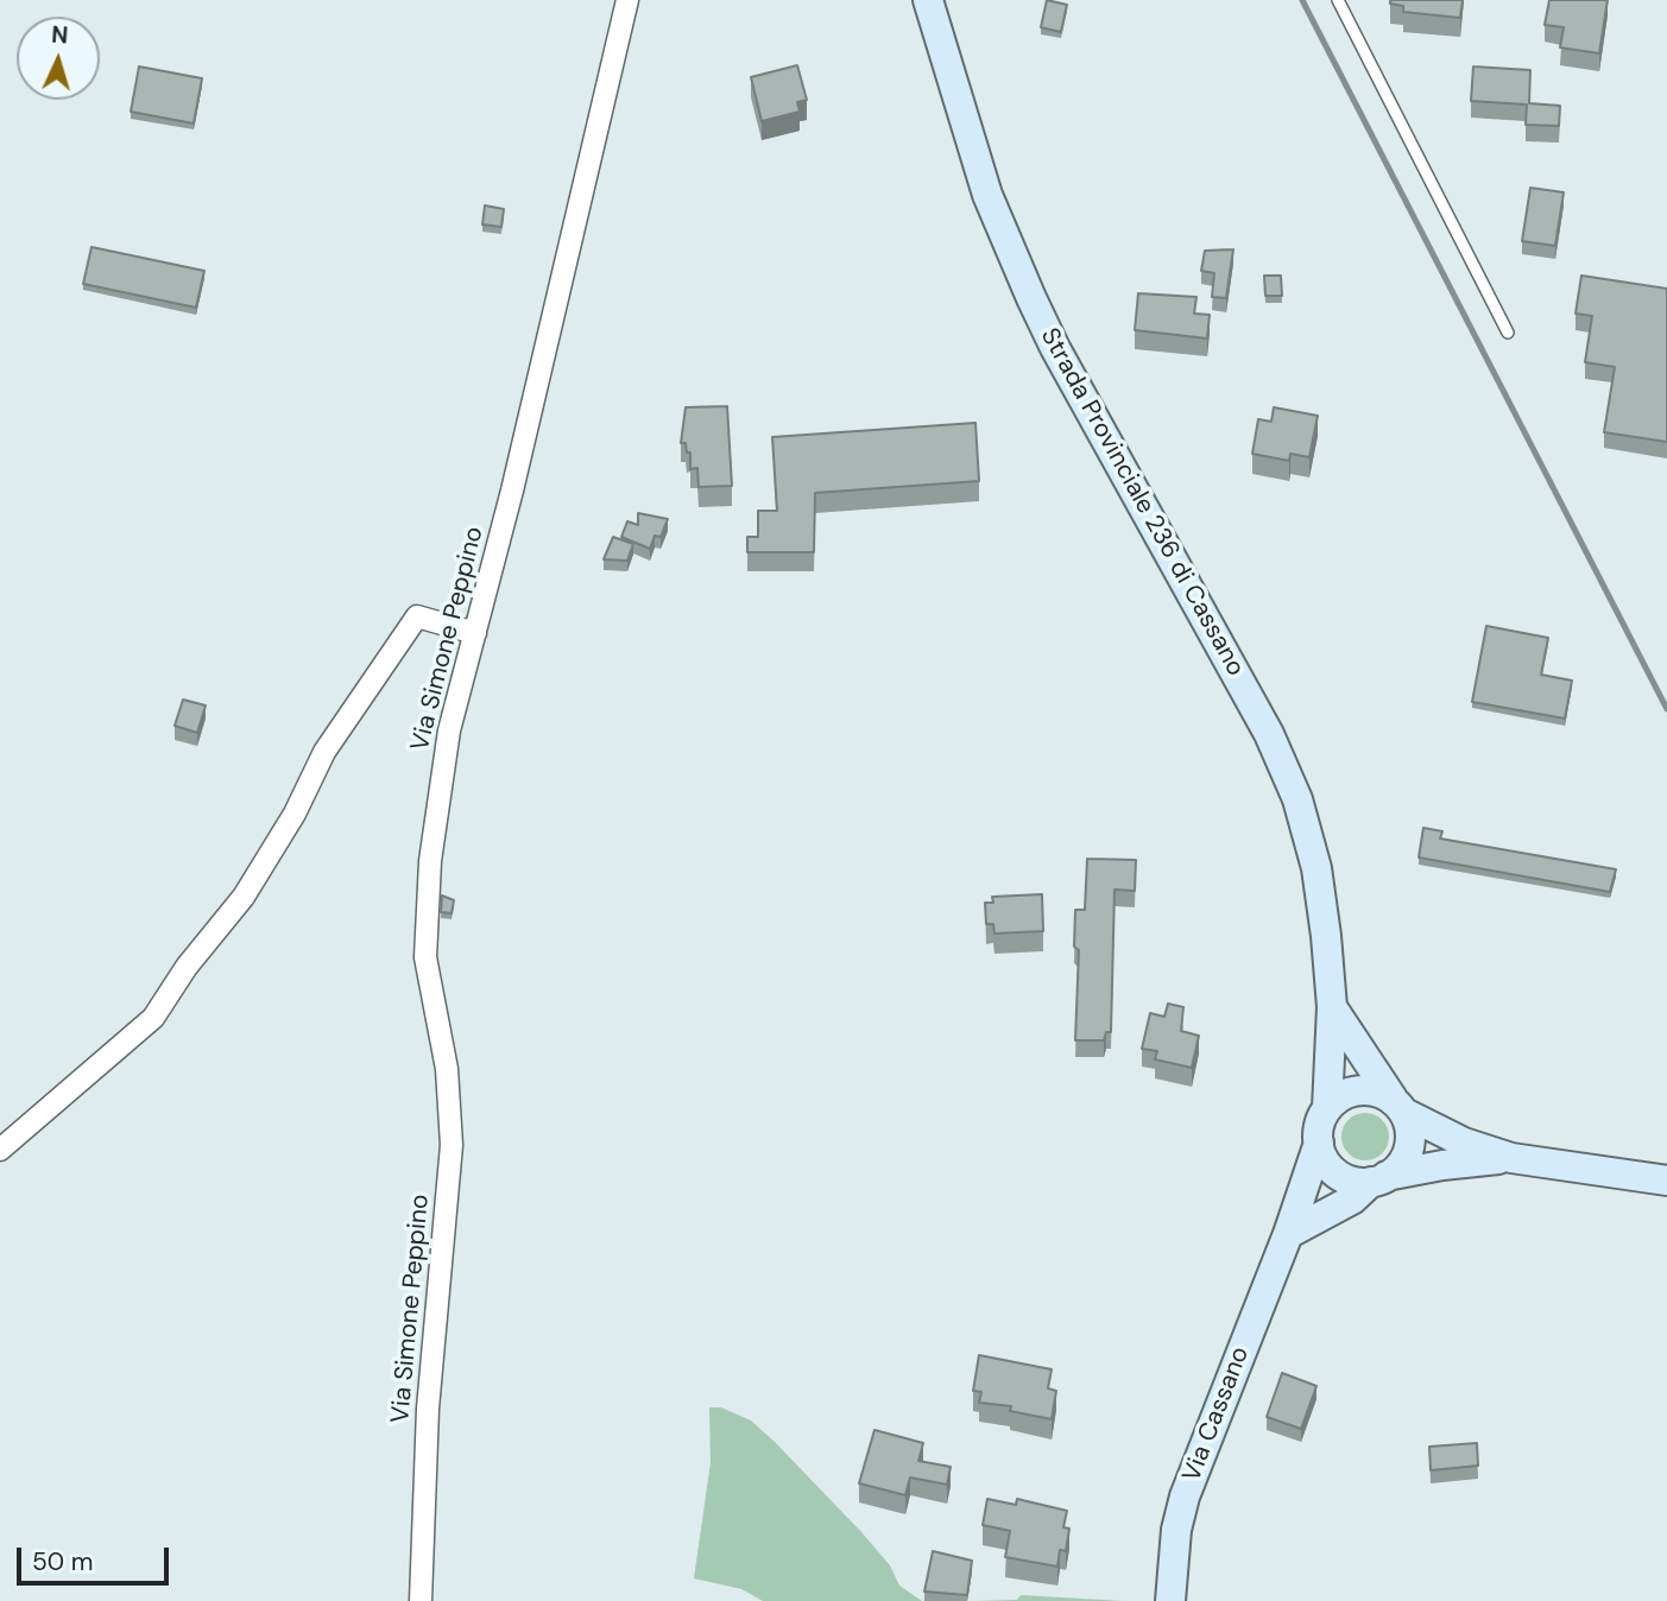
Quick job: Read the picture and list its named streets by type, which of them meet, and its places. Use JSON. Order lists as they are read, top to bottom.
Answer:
{
  "streets": {
    "main road": ["Strada Provinciale 236 di Cassano", "Via Cassano"],
    "street": ["Via Simone Peppino"]
  },
  "crossings": [
    ["Strada Provinciale 236 di Cassano", "Via Cassano"]
  ],
  "scale_bar": "50 m",
  "north": "top"
}
